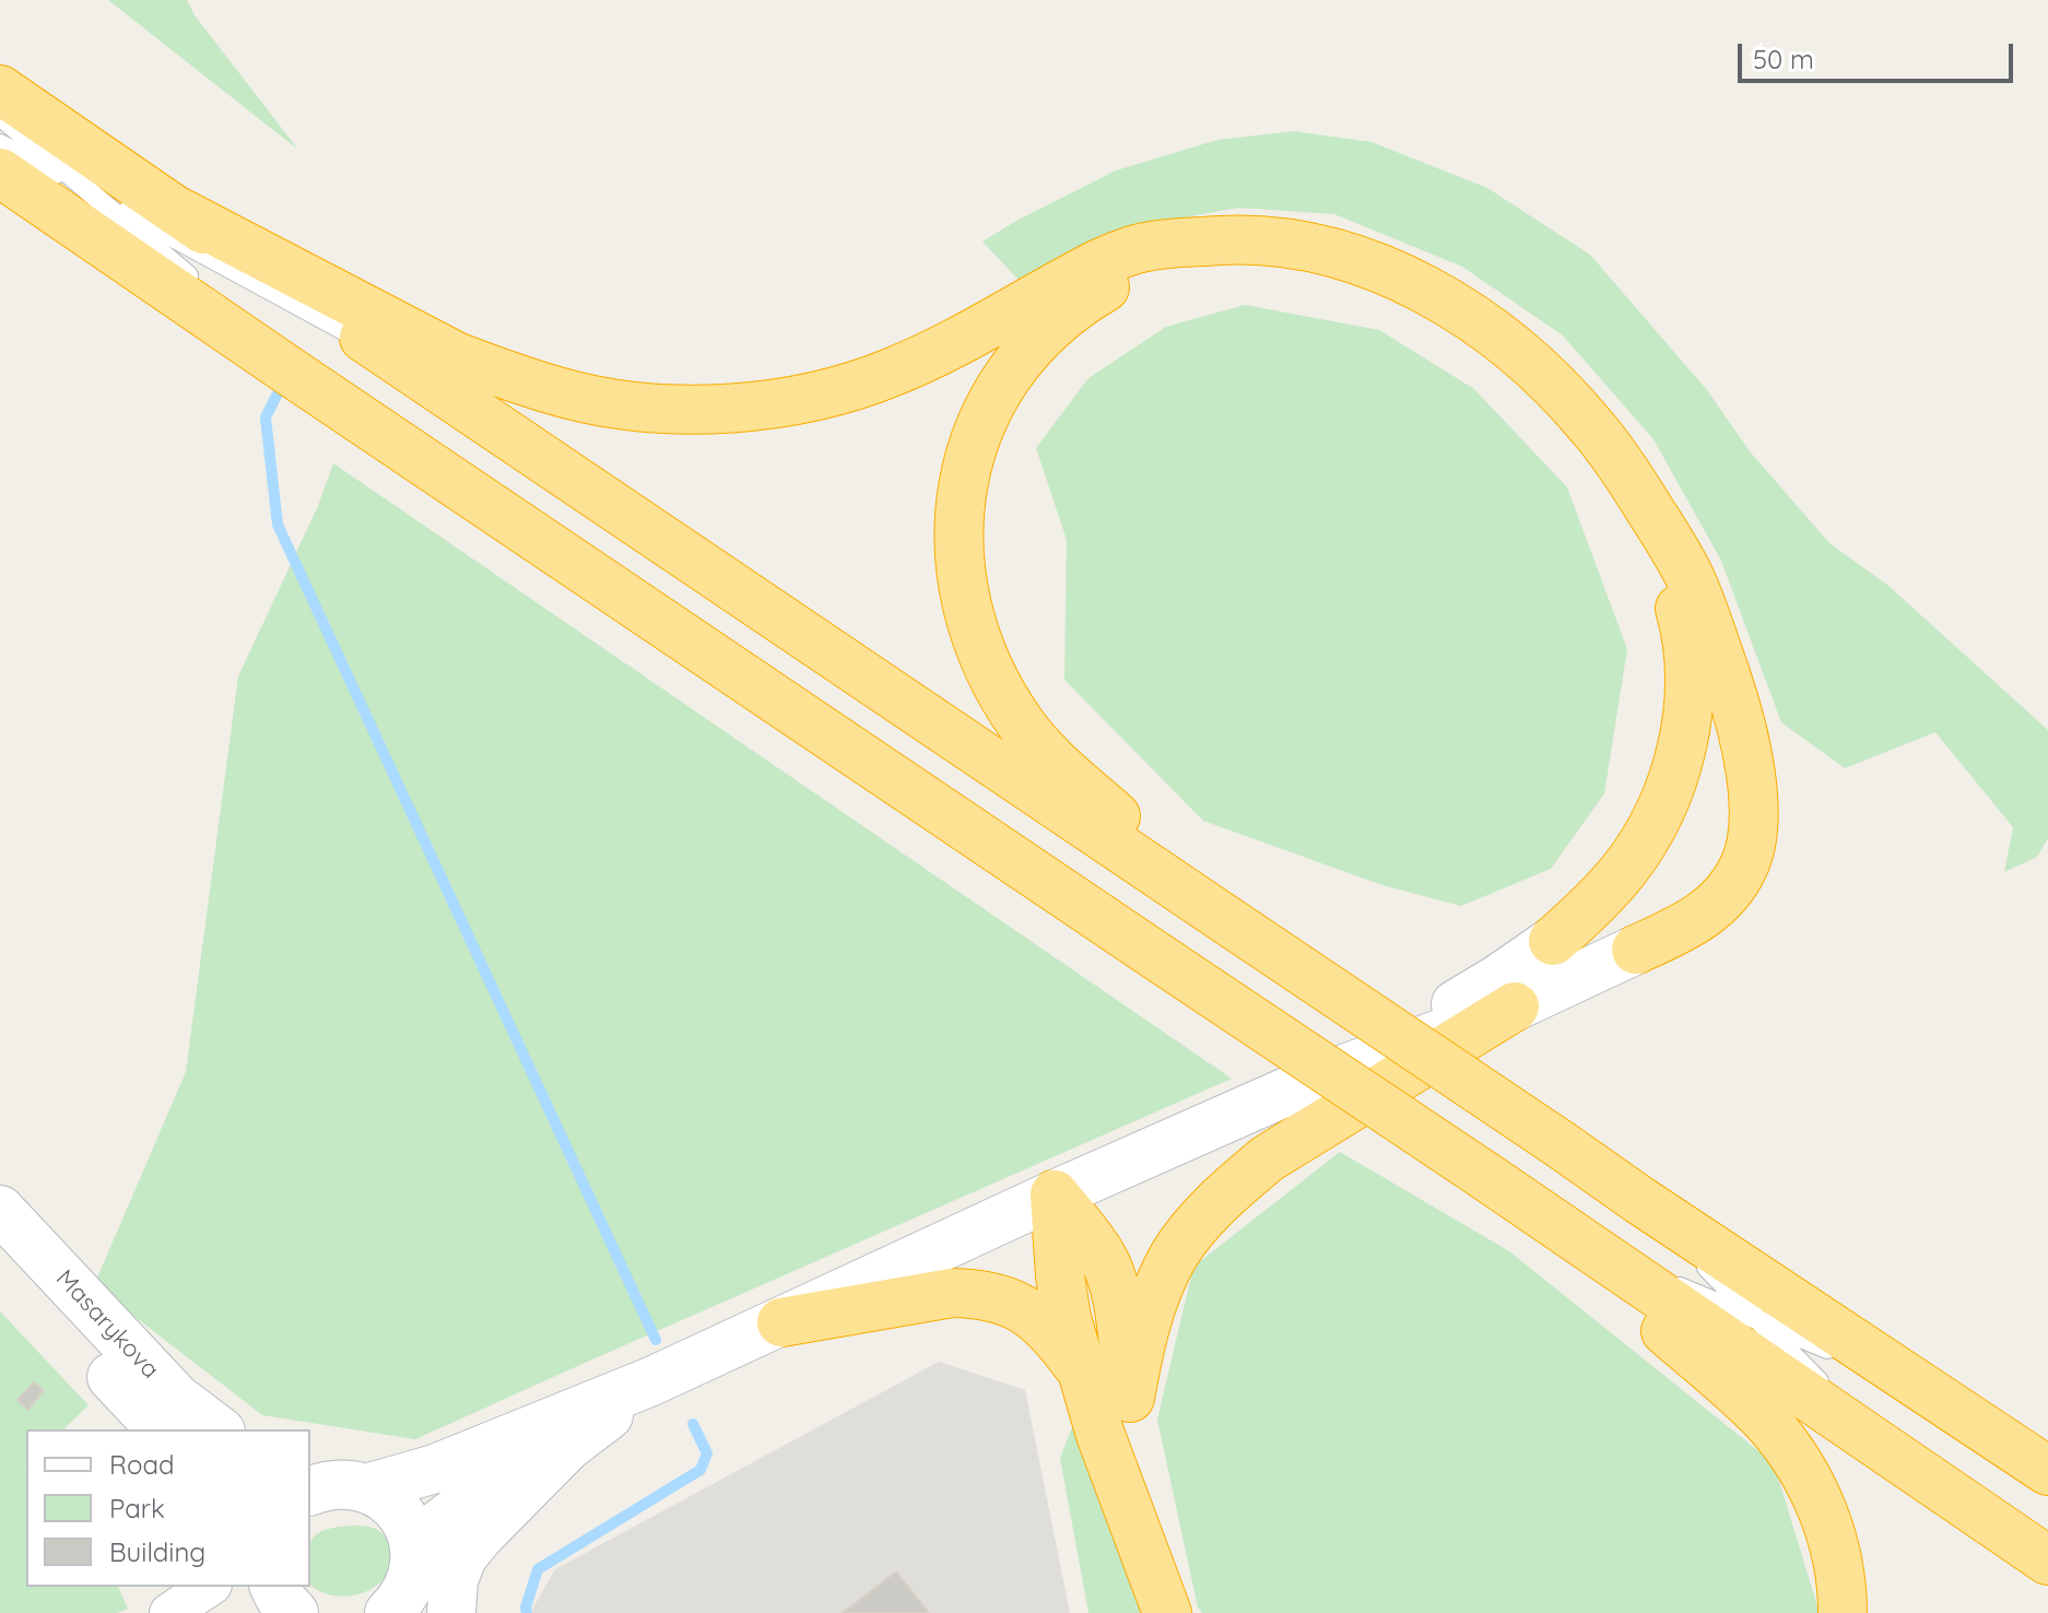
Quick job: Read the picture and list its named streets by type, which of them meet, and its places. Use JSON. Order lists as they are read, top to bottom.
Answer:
{
  "streets": {
    "main road": ["Masarykova"]
  },
  "legend": ["Road", "Park", "Building"],
  "scale_bar": "50 m"
}
